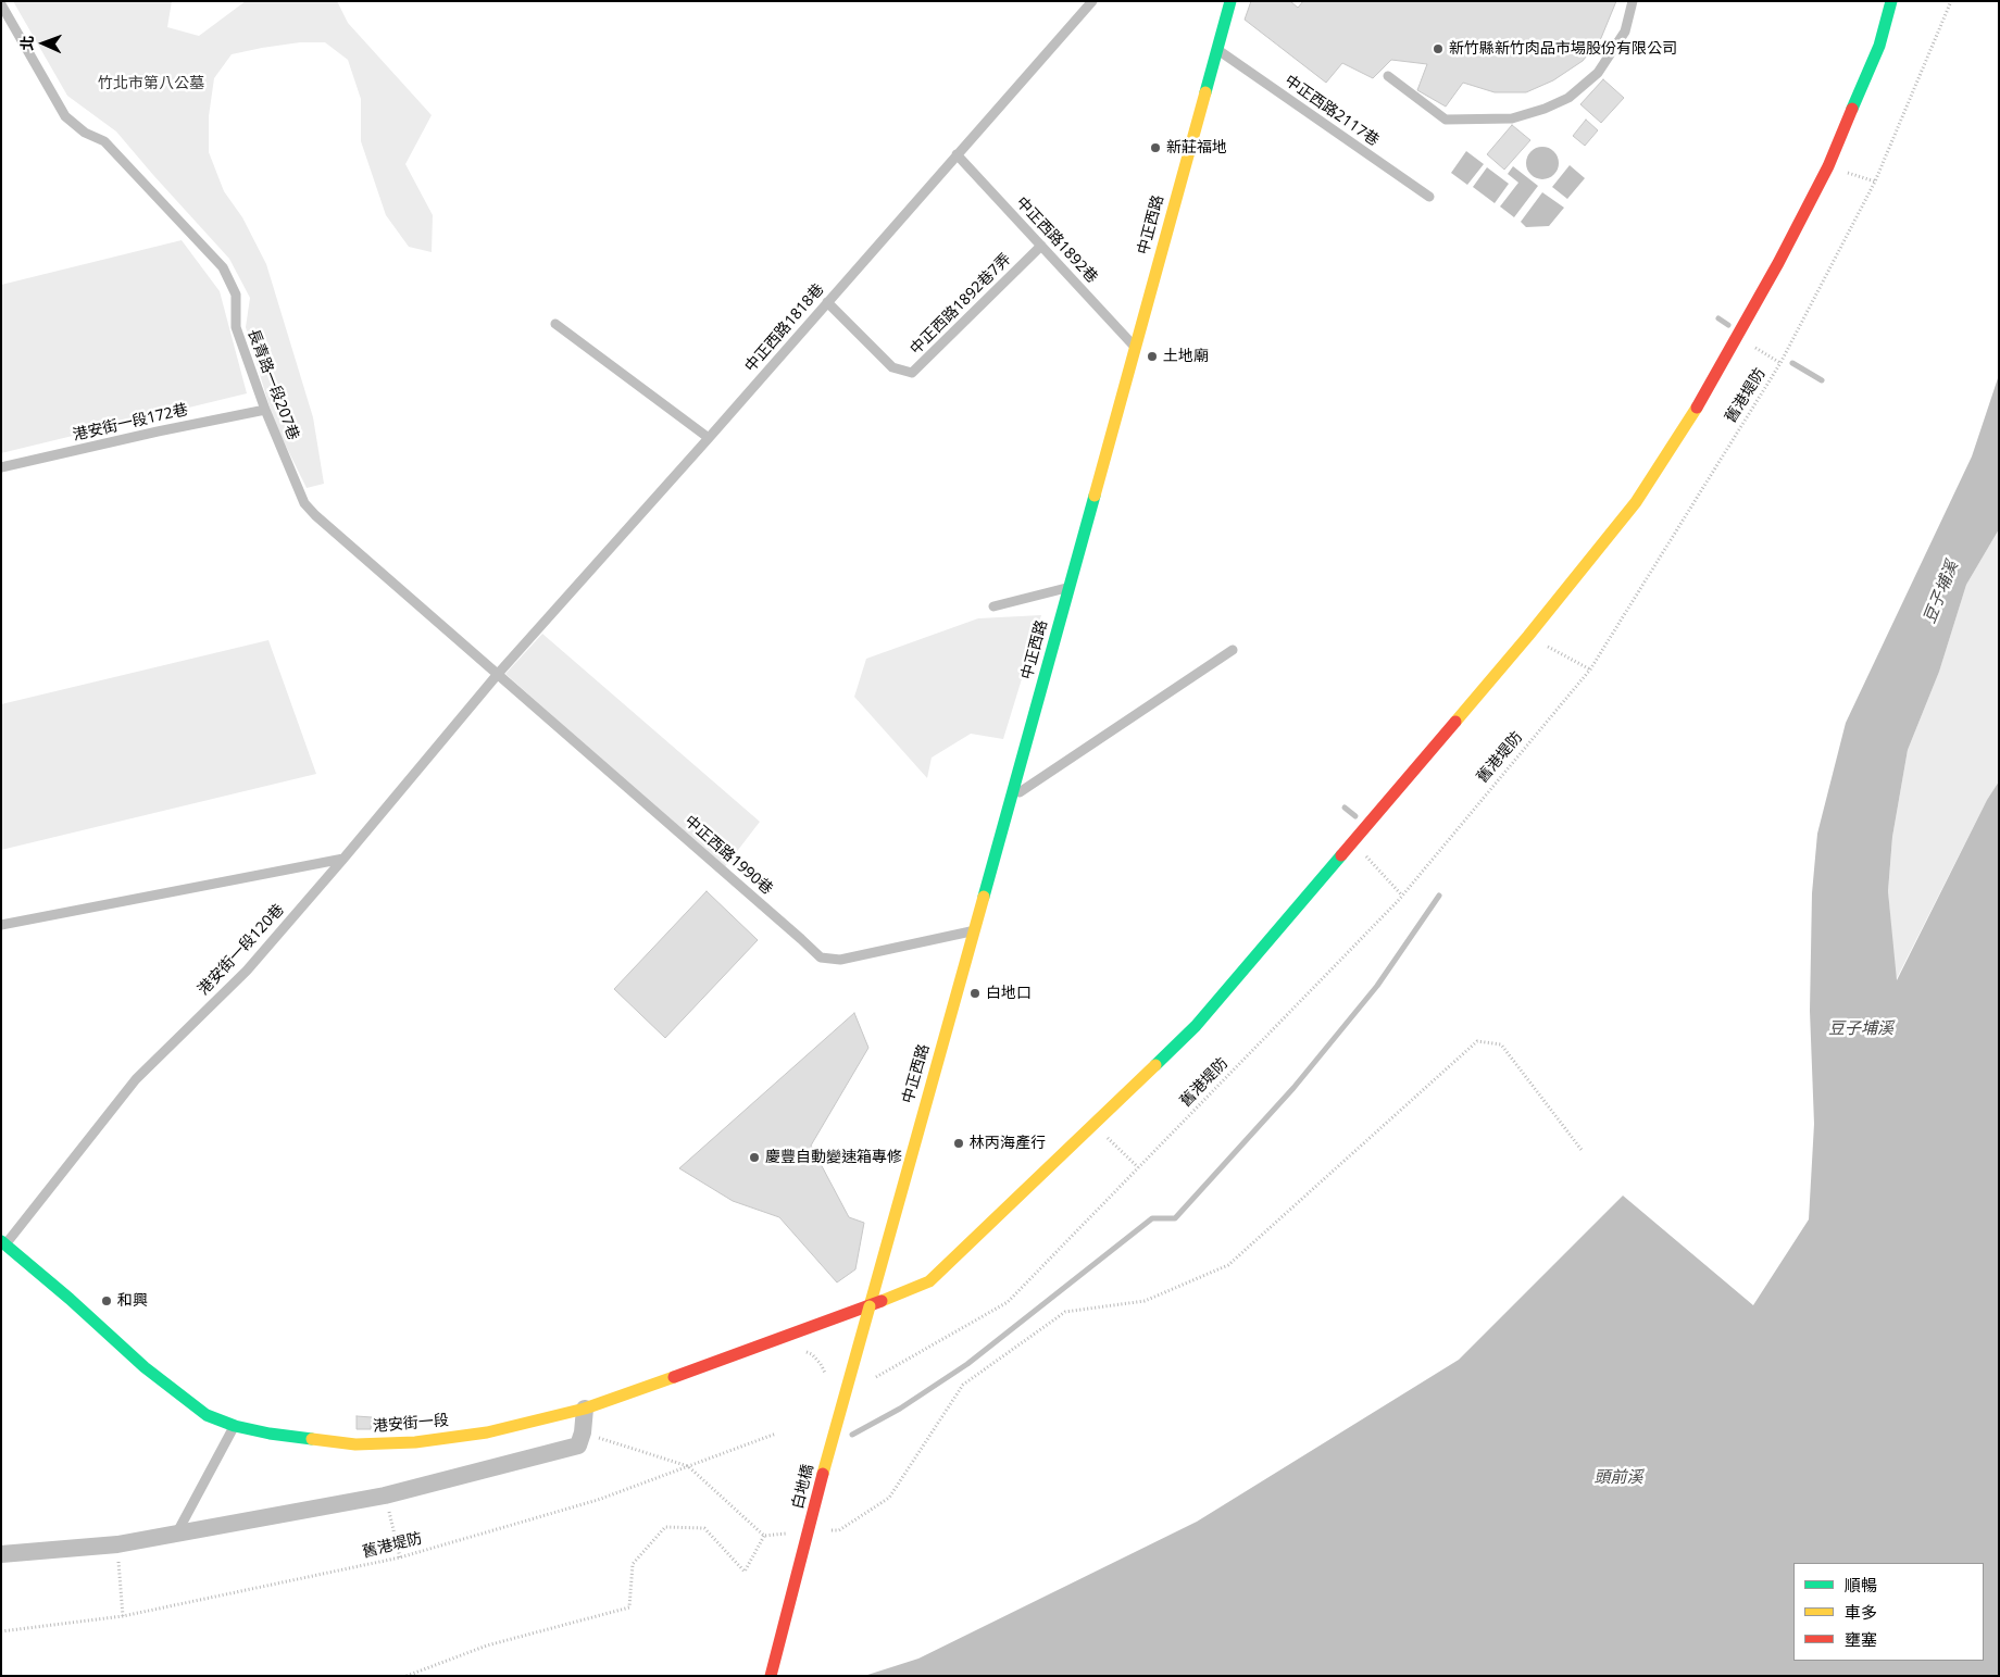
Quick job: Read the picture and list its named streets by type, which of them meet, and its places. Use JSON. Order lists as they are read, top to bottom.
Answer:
{
  "streets": {
    "street": ["中正西路", "港安街一段", "白地橋"],
    "lane": [
      "中正西路2117巷",
      "中正西路1892巷",
      "中正西路1892巷7弄",
      "中正西路1818巷",
      "長青路一段207巷",
      "港安街一段172巷",
      "中正西路1990巷",
      "港安街一段120巷"
    ],
    "path": ["舊港堤防"]
  },
  "crossings": [
    ["中正西路2117巷", "中正西路"],
    ["中正西路", "中正西路1892巷"],
    ["中正西路", "中正西路1990巷"],
    ["中正西路", "港安街一段"],
    ["中正西路", "白地橋"],
    ["中正西路1892巷", "中正西路1892巷7弄"],
    ["中正西路1892巷", "中正西路1818巷"],
    ["中正西路1892巷7弄", "中正西路1818巷"],
    ["中正西路1818巷", "長青路一段207巷"],
    ["中正西路1818巷", "中正西路1990巷"],
    ["中正西路1818巷", "港安街一段120巷"],
    ["長青路一段207巷", "港安街一段172巷"],
    ["長青路一段207巷", "中正西路1990巷"],
    ["長青路一段207巷", "港安街一段120巷"],
    ["中正西路1990巷", "港安街一段120巷"],
    ["港安街一段120巷", "港安街一段"],
    ["港安街一段", "白地橋"]
  ],
  "water": ["豆子埔溪", "頭前溪"],
  "parks": ["竹北市第八公墓"],
  "places": [
    "新竹縣新竹肉品市場股份有限公司",
    "新莊福地",
    "土地廟",
    "白地口",
    "林丙海產行",
    "慶豐自動變速箱專修",
    "和興"
  ],
  "legend": ["順暢", "車多", "壅塞"],
  "north": "left"
}
